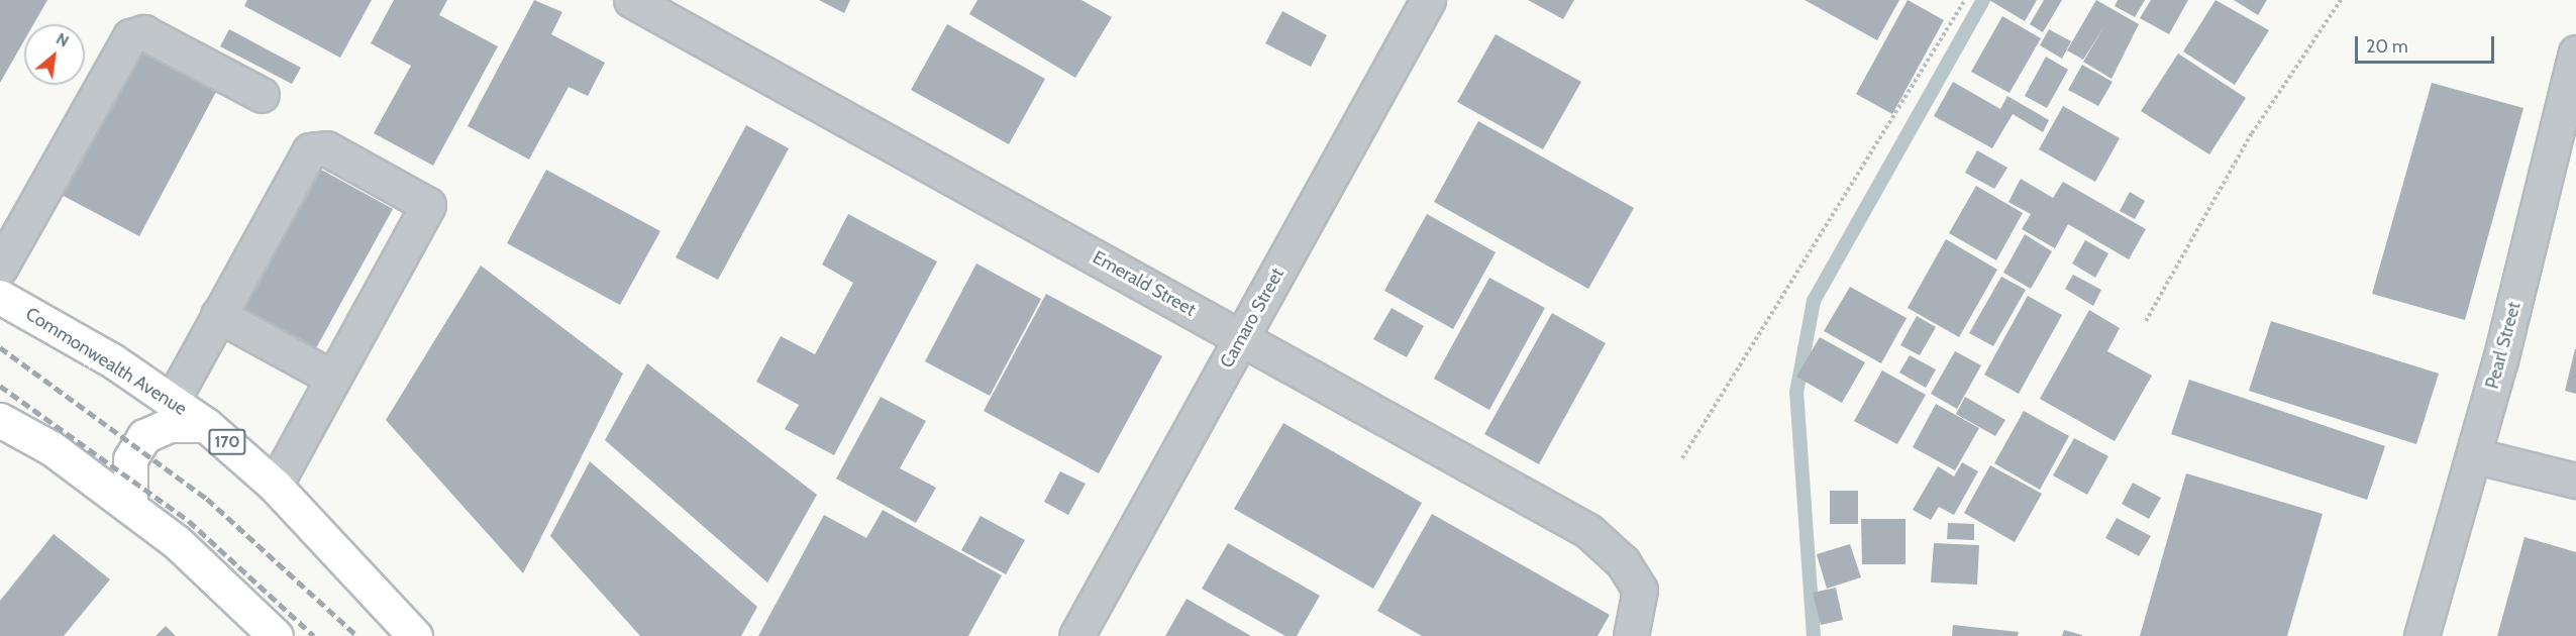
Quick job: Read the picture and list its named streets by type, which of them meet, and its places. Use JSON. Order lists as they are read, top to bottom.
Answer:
{
  "streets": {
    "main road": ["Commonwealth Avenue", "170"],
    "street": ["Emerald Street", "Camaro Street", "Pearl Street"]
  },
  "crossings": [
    ["Emerald Street", "Camaro Street"]
  ],
  "scale_bar": "20 m",
  "north": "top right"
}
